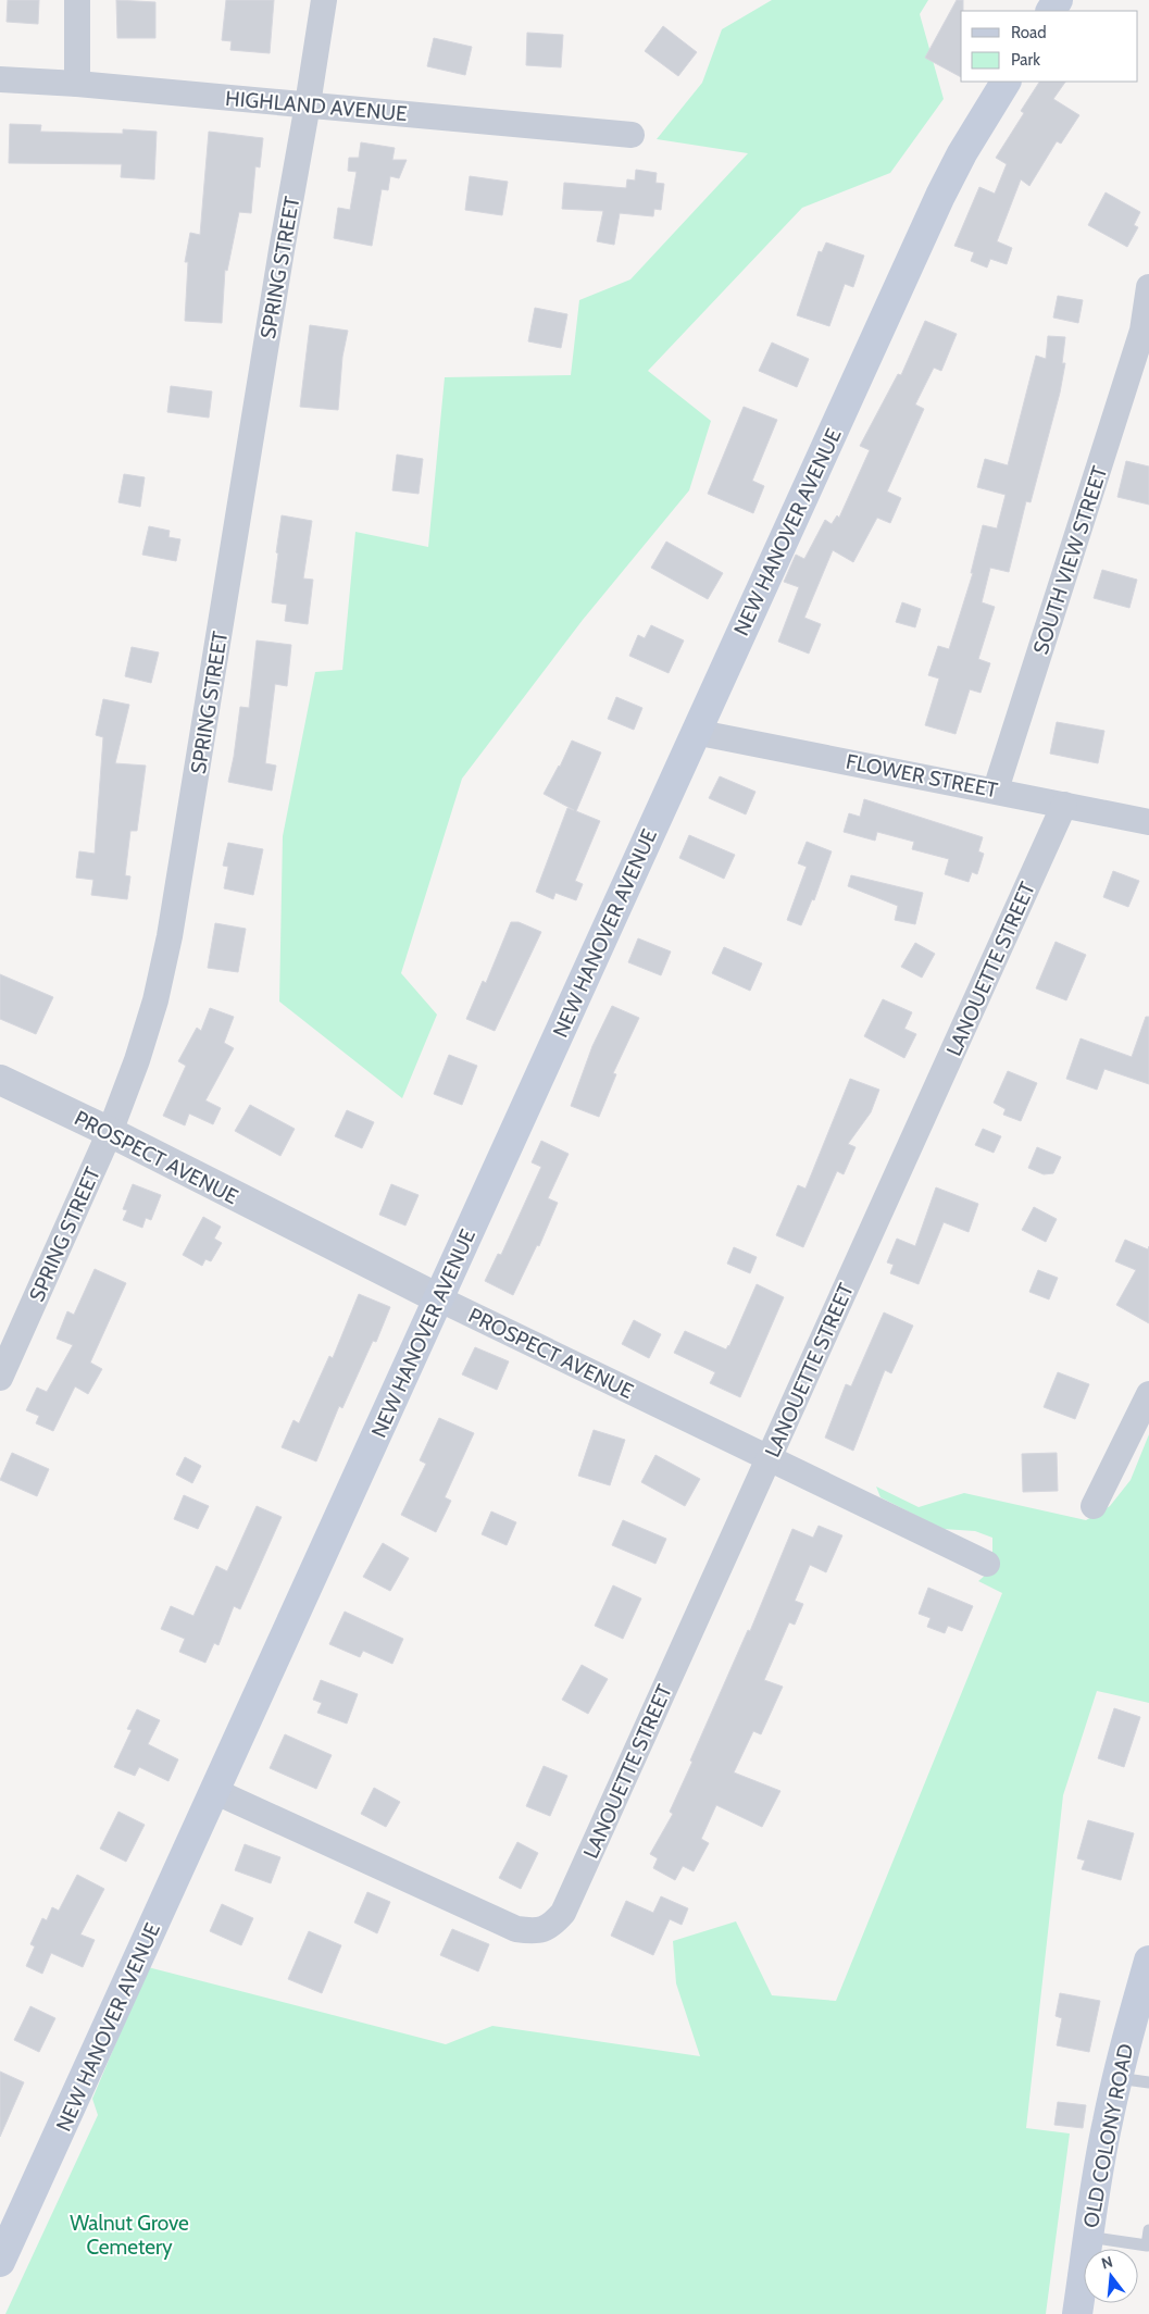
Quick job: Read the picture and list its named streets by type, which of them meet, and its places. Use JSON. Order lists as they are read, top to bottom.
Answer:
{
  "streets": {
    "main road": ["NEW HANOVER AVENUE", "OLD COLONY ROAD"],
    "street": [
      "HIGHLAND AVENUE",
      "SPRING STREET",
      "SOUTH VIEW STREET",
      "FLOWER STREET",
      "LANOUETTE STREET",
      "PROSPECT AVENUE"
    ]
  },
  "crossings": [
    ["HIGHLAND AVENUE", "SPRING STREET"],
    ["SPRING STREET", "PROSPECT AVENUE"],
    ["NEW HANOVER AVENUE", "FLOWER STREET"],
    ["NEW HANOVER AVENUE", "LANOUETTE STREET"],
    ["NEW HANOVER AVENUE", "PROSPECT AVENUE"],
    ["SOUTH VIEW STREET", "FLOWER STREET"],
    ["FLOWER STREET", "LANOUETTE STREET"],
    ["LANOUETTE STREET", "PROSPECT AVENUE"]
  ],
  "parks": ["Walnut Grove Cemetery"],
  "legend": ["Road", "Park"],
  "north": "top"
}
